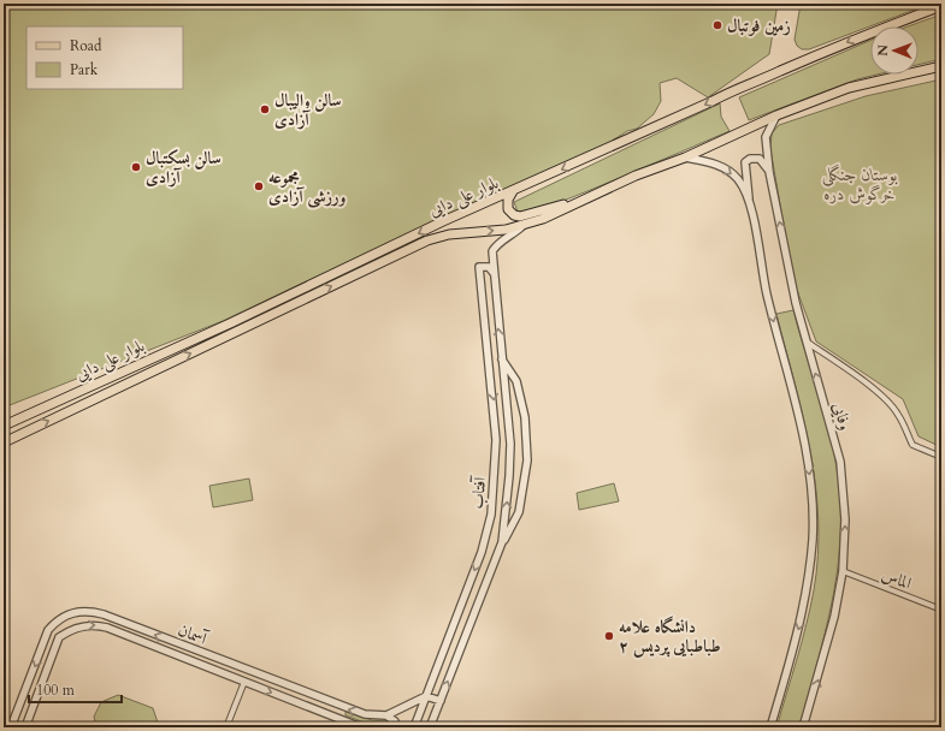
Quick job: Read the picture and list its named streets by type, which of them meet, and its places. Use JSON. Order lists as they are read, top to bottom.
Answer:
{
  "streets": {
    "main road": ["بلوار علی دایی"],
    "street": [
      "وفایی",
      "آفتاب",
      "الماس",
      "آسمان"
    ]
  },
  "crossings": [
    ["بلوار علی دایی", "وفایی"],
    ["بلوار علی دایی", "آفتاب"],
    ["وفایی", "الماس"]
  ],
  "parks": ["بوستان جنگلی خرگوش دره"],
  "places": [
    "زمین فوتبال",
    "سالن والیبال آزادی",
    "سالن بسکتبال آزادی",
    "مجموعه ورزشی آزادی",
    "دانشگاه علامه طباطبایی پردیس ۲"
  ],
  "legend": ["Road", "Park"],
  "scale_bar": "100 m",
  "north": "left"
}
